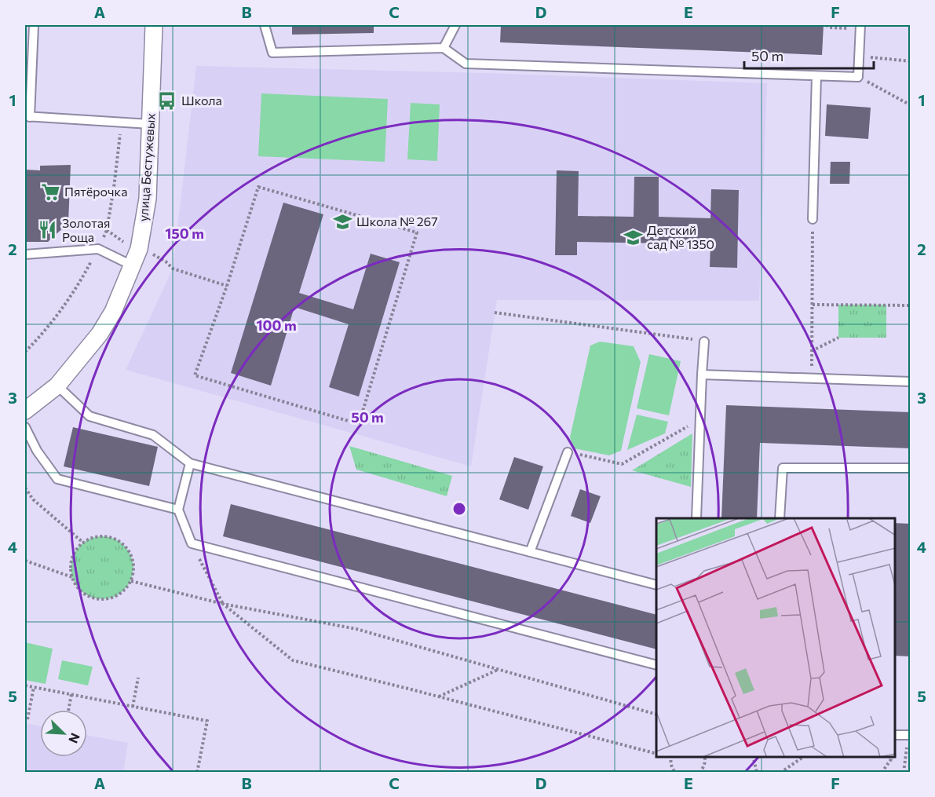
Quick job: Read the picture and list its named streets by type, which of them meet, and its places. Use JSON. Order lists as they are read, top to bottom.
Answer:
{
  "streets": {
    "street": ["улица Бестужевых"]
  },
  "places": {
    "bus stop": ["Школа"],
    "supermarket": ["Пятёрочка"],
    "school or university": ["Школа № 267", "Детский сад № 1350"],
    "restaurant": ["Золотая Роща"]
  },
  "scale_bar": "50 m",
  "north": "bottom right",
  "grid": {
    "columns": [
      "A",
      "B",
      "C",
      "D",
      "E",
      "F"
    ],
    "rows": [
      "1",
      "2",
      "3",
      "4",
      "5"
    ]
  },
  "rings": ["150 m", "100 m", "50 m"]
}
